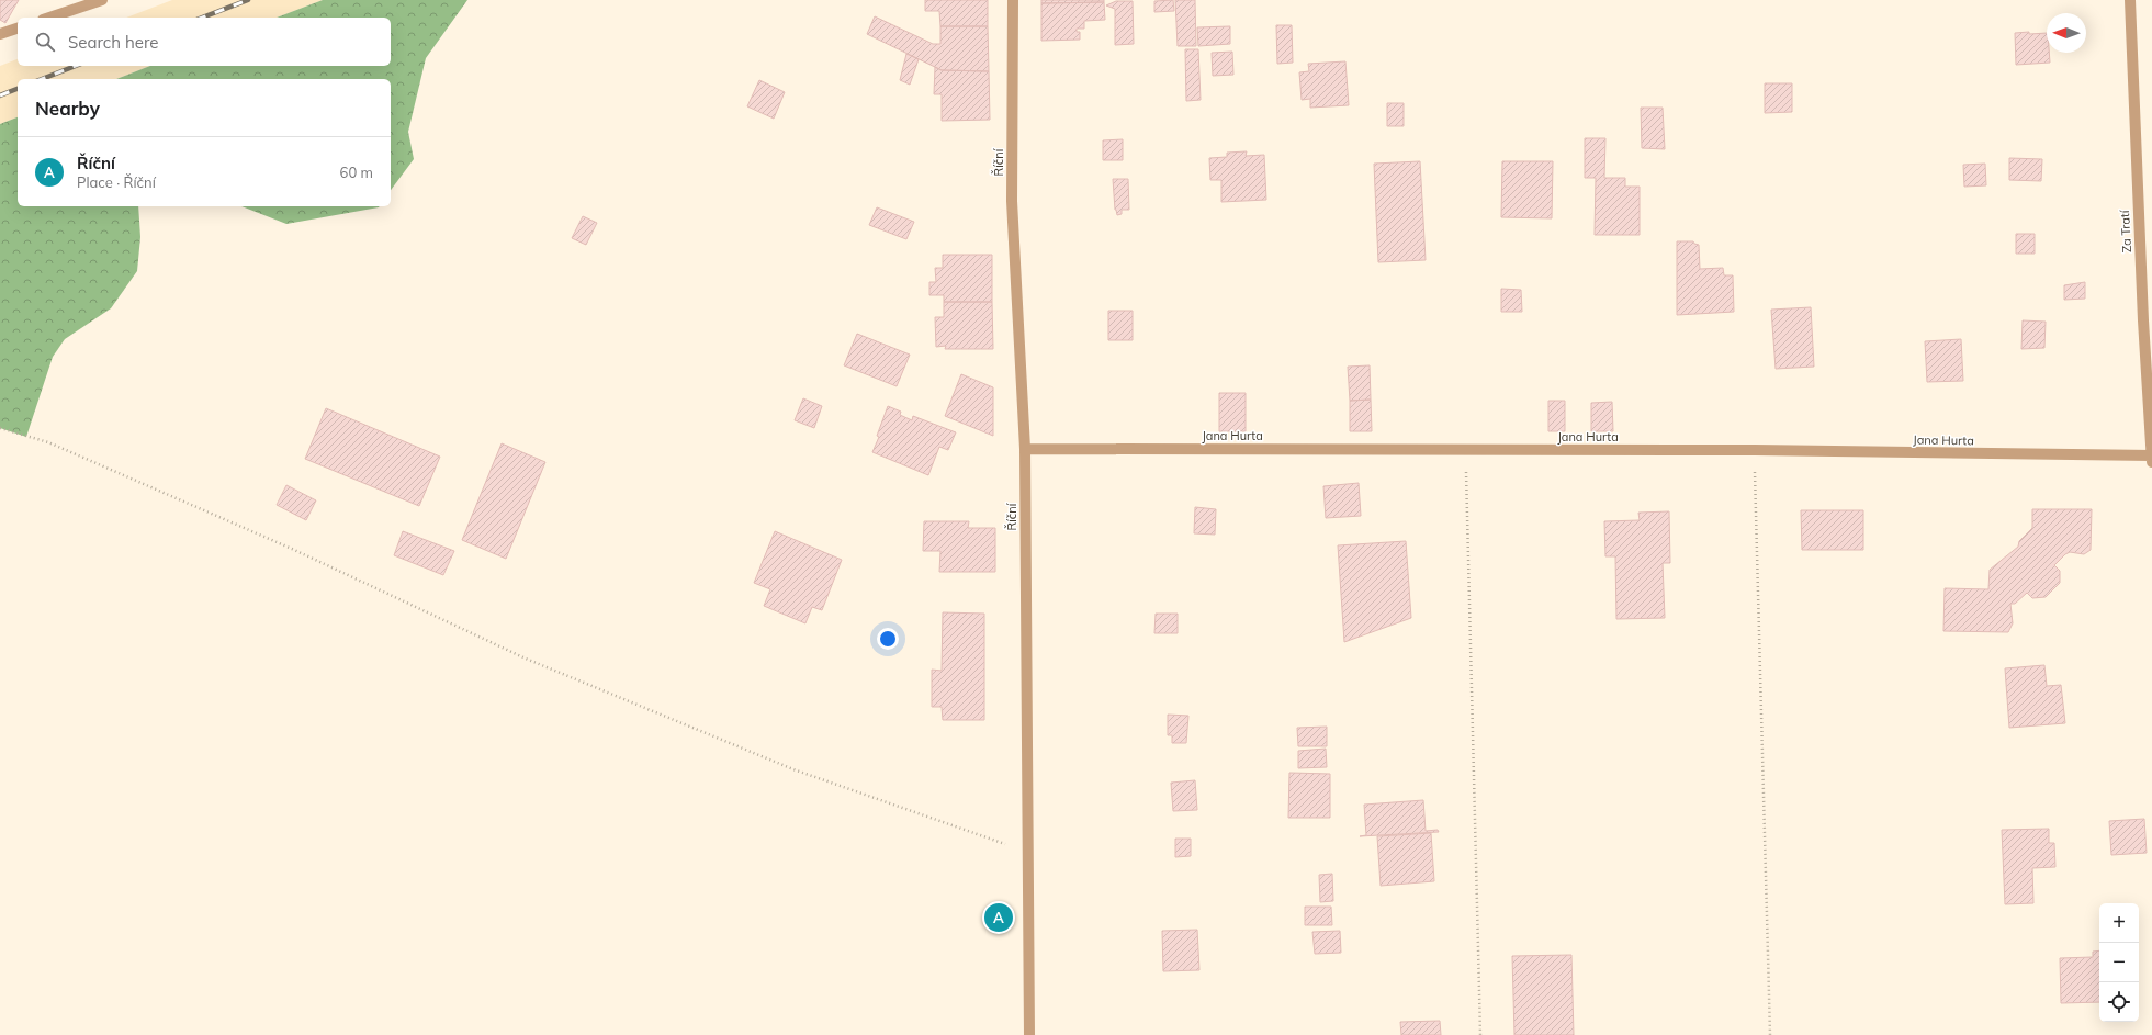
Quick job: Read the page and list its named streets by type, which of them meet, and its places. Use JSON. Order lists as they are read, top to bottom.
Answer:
{
  "streets": {
    "street": ["Říční", "Za Tratí", "Jana Hurta"]
  },
  "crossings": [
    ["Říční", "Jana Hurta"],
    ["Za Tratí", "Jana Hurta"]
  ],
  "north": "left",
  "page": {
    "search": "Search here",
    "heading": "Nearby",
    "list": [
      {
        "mark": "A",
        "name": "Říční",
        "note": "Place · Říční",
        "value": "60 m"
      }
    ],
    "pins": "A",
    "map_buttons": ["+", "−"]
  }
}
